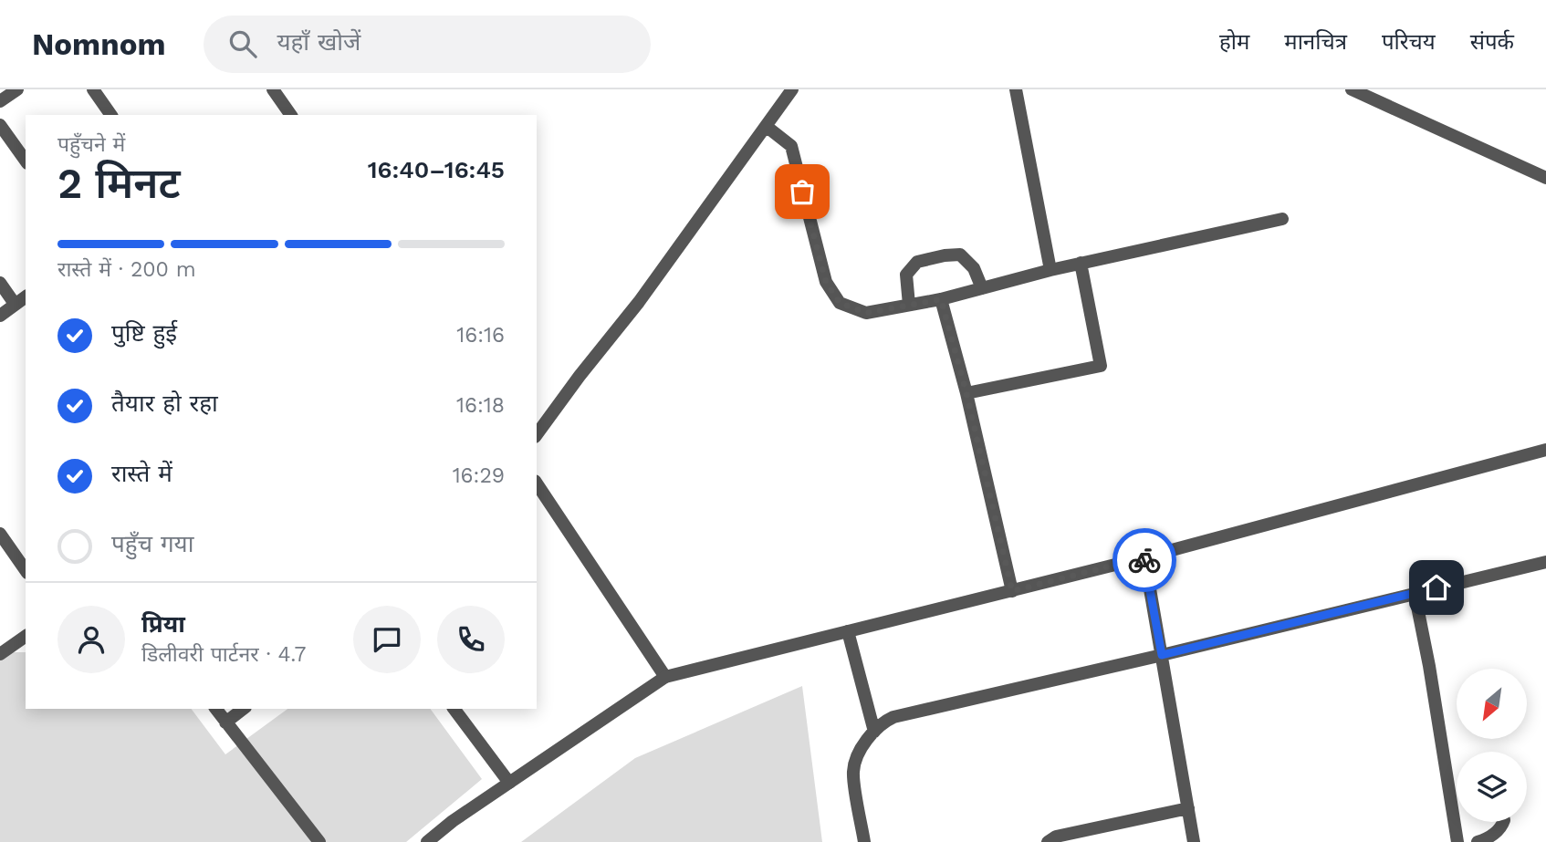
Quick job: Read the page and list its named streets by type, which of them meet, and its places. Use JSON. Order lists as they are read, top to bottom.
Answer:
{
  "north": "bottom left",
  "page": {
    "header": "Nomnom",
    "search": "यहाँ खोजें",
    "nav": [
      "होम",
      "मानचित्र",
      "परिचय",
      "संपर्क"
    ],
    "heading": ["2 मिनट", "पहुँचने में", "16:40–16:45"],
    "panel": ["प्रिया", "डिलीवरी पार्टनर · 4.7"],
    "bar": "रास्ते में · 200 m",
    "list": [
      ["पुष्टि हुई", "16:16"],
      ["तैयार हो रहा", "16:18"],
      ["रास्ते में", "16:29"],
      "पहुँच गया"
    ]
  }
}
